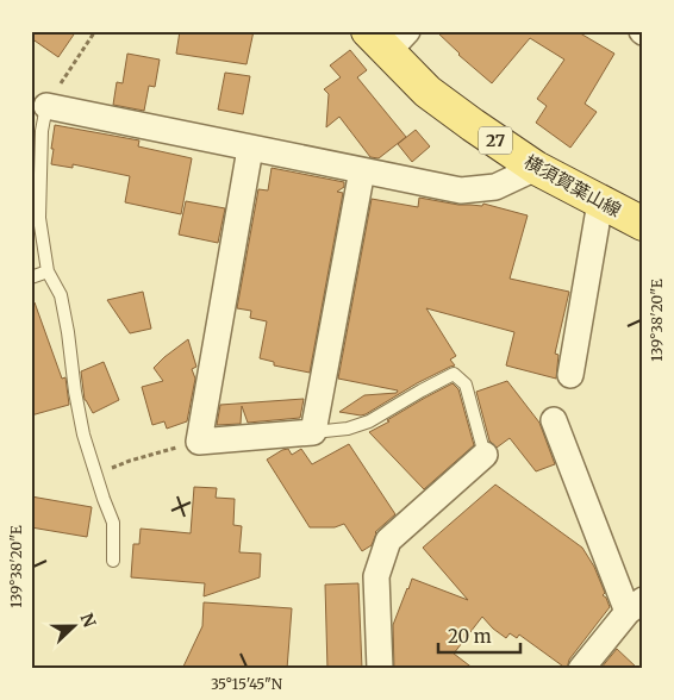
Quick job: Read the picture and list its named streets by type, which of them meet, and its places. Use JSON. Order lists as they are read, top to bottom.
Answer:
{
  "streets": {
    "main road": ["27", "横須賀葉山線"]
  },
  "scale_bar": "20 m",
  "north": "right",
  "coordinates": ["139°38'20\"E", "35°15'45\"N"]
}
